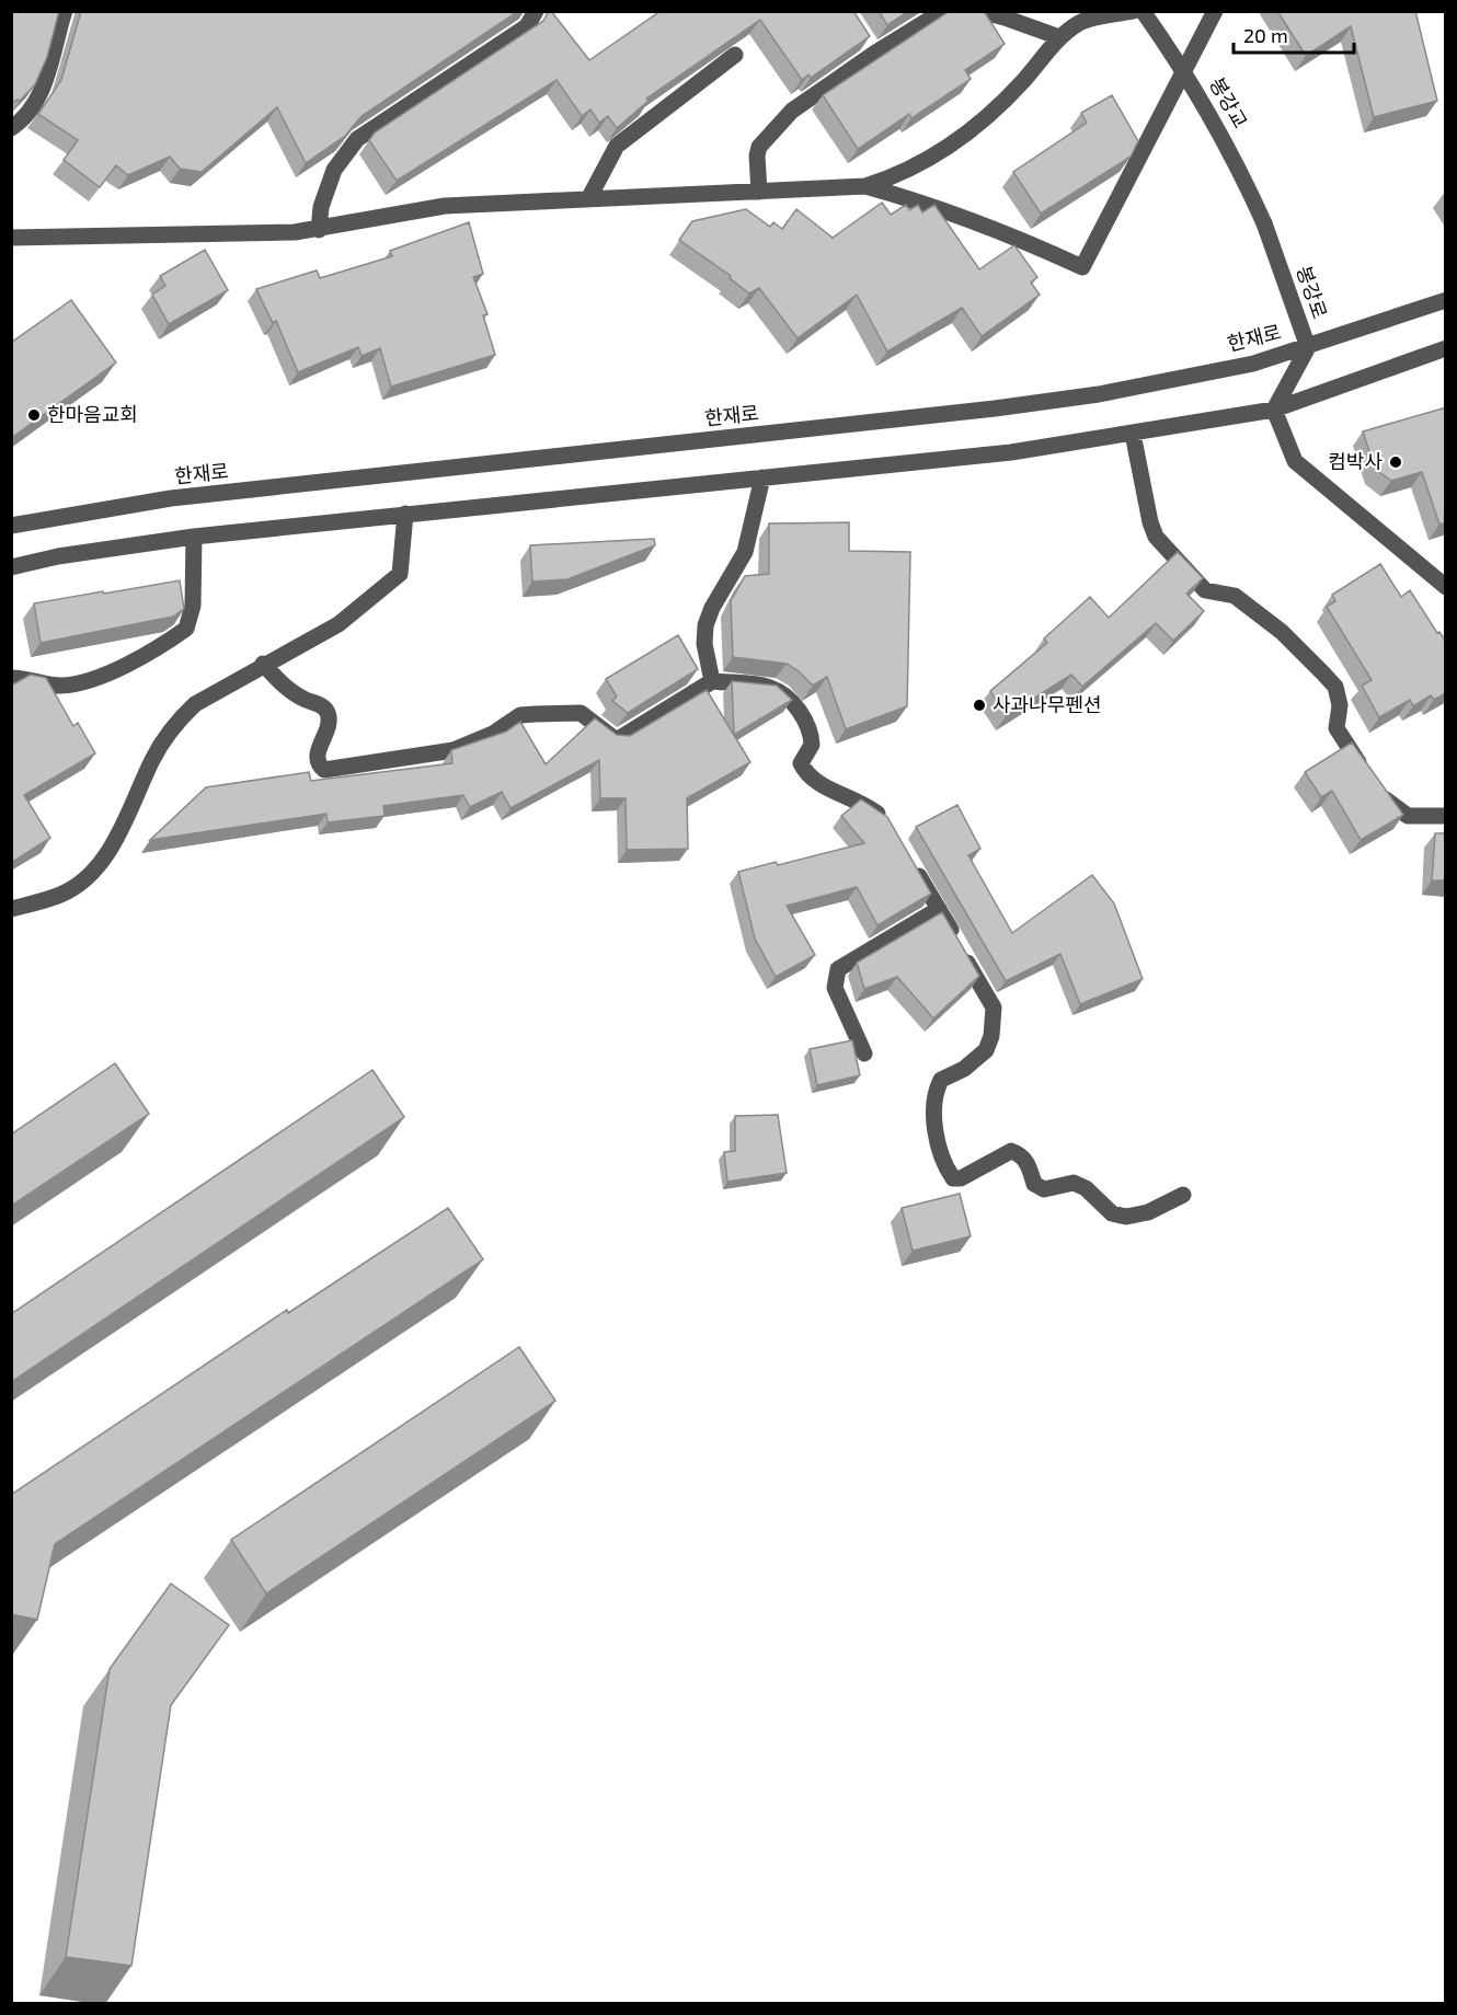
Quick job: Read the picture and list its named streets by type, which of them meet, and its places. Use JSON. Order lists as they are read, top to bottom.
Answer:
{
  "streets": {
    "street": ["봉강교", "봉강로", "한재로"]
  },
  "crossings": [
    ["봉강교", "봉강로"],
    ["봉강로", "한재로"]
  ],
  "places": ["한마음교회", "컴박사", "사과나무펜션"],
  "scale_bar": "20 m"
}
